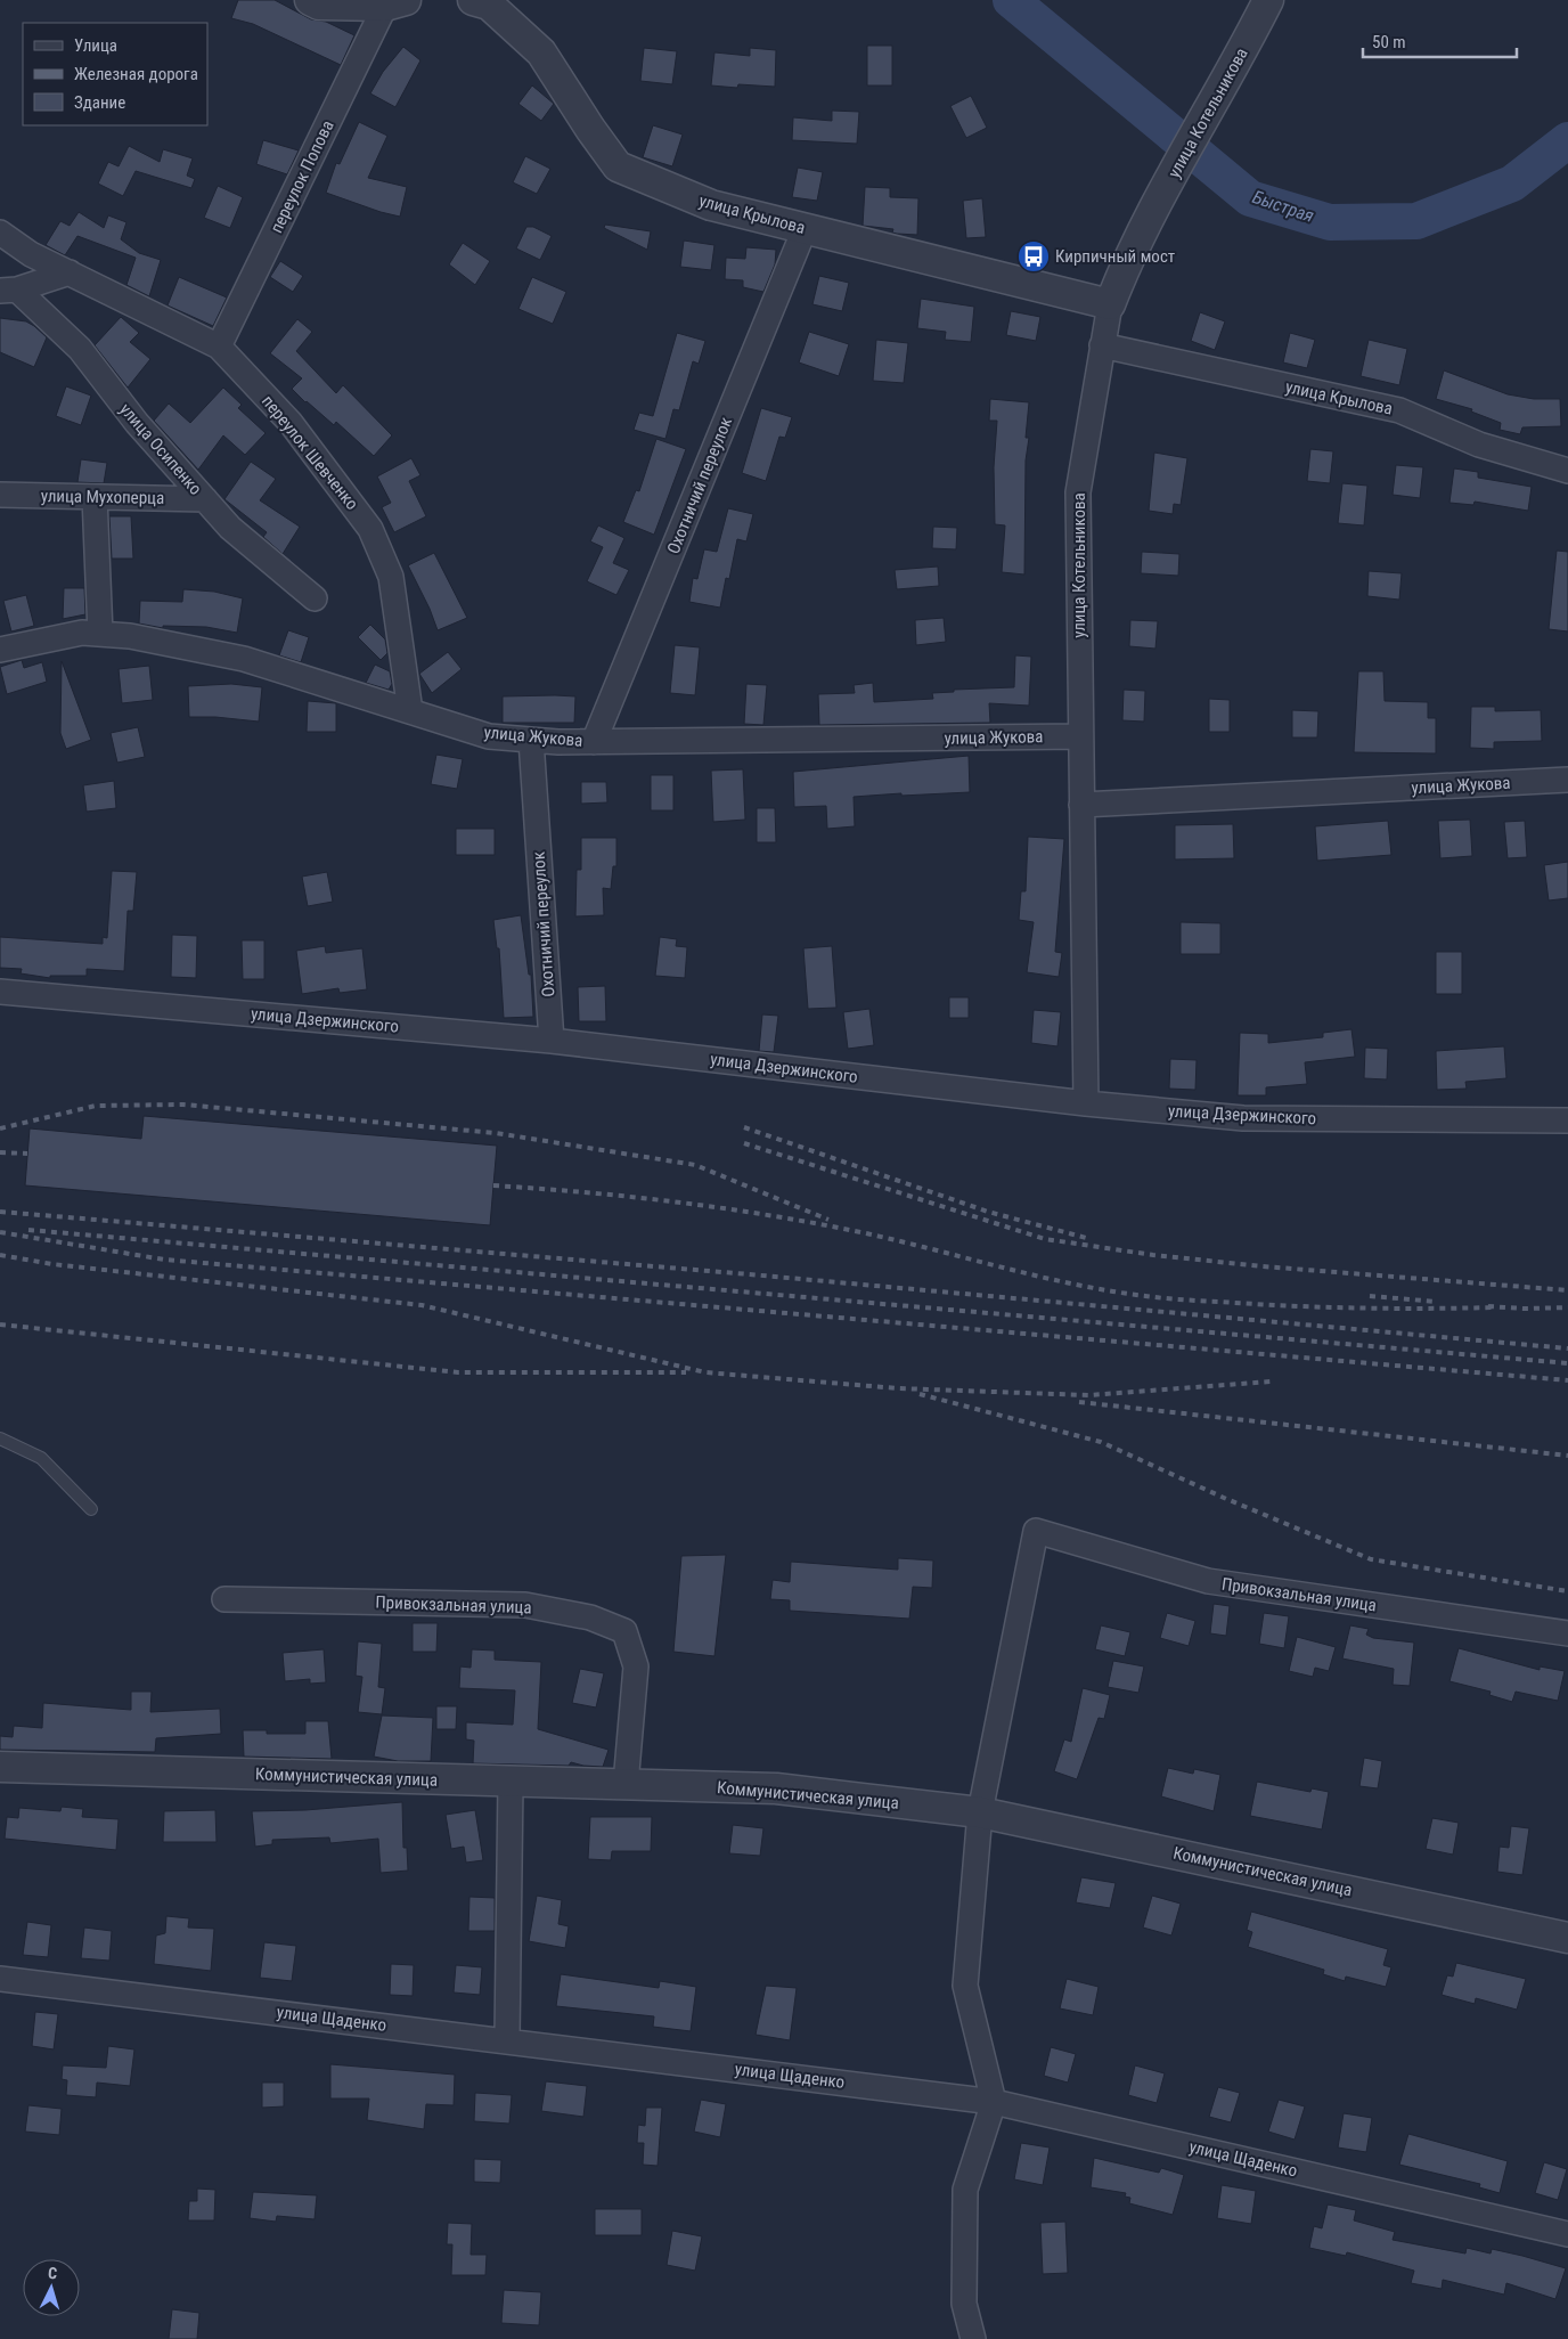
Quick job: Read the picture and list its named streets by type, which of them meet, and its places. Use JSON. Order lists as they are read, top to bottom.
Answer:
{
  "streets": {
    "street": [
      "улица Котельникова",
      "переулок Попова",
      "улица Крылова",
      "улица Осипенко",
      "переулок Шевченко",
      "Охотничий переулок",
      "улица Мухоперца",
      "улица Жукова",
      "улица Дзержинского",
      "Привокзальная улица",
      "Коммунистическая улица",
      "улица Щаденко"
    ]
  },
  "crossings": [
    ["улица Котельникова", "улица Крылова"],
    ["улица Котельникова", "улица Жукова"],
    ["улица Котельникова", "улица Дзержинского"],
    ["переулок Попова", "переулок Шевченко"],
    ["улица Крылова", "Охотничий переулок"],
    ["улица Осипенко", "переулок Шевченко"],
    ["улица Осипенко", "улица Мухоперца"],
    ["переулок Шевченко", "улица Жукова"],
    ["Охотничий переулок", "улица Жукова"],
    ["Охотничий переулок", "улица Дзержинского"],
    ["Привокзальная улица", "Коммунистическая улица"]
  ],
  "water": ["Быстрая"],
  "places": {
    "bus stop": ["Кирпичный мост"]
  },
  "legend": ["Улица", "Железная дорога", "Здание"],
  "scale_bar": "50 m",
  "north": "top"
}
